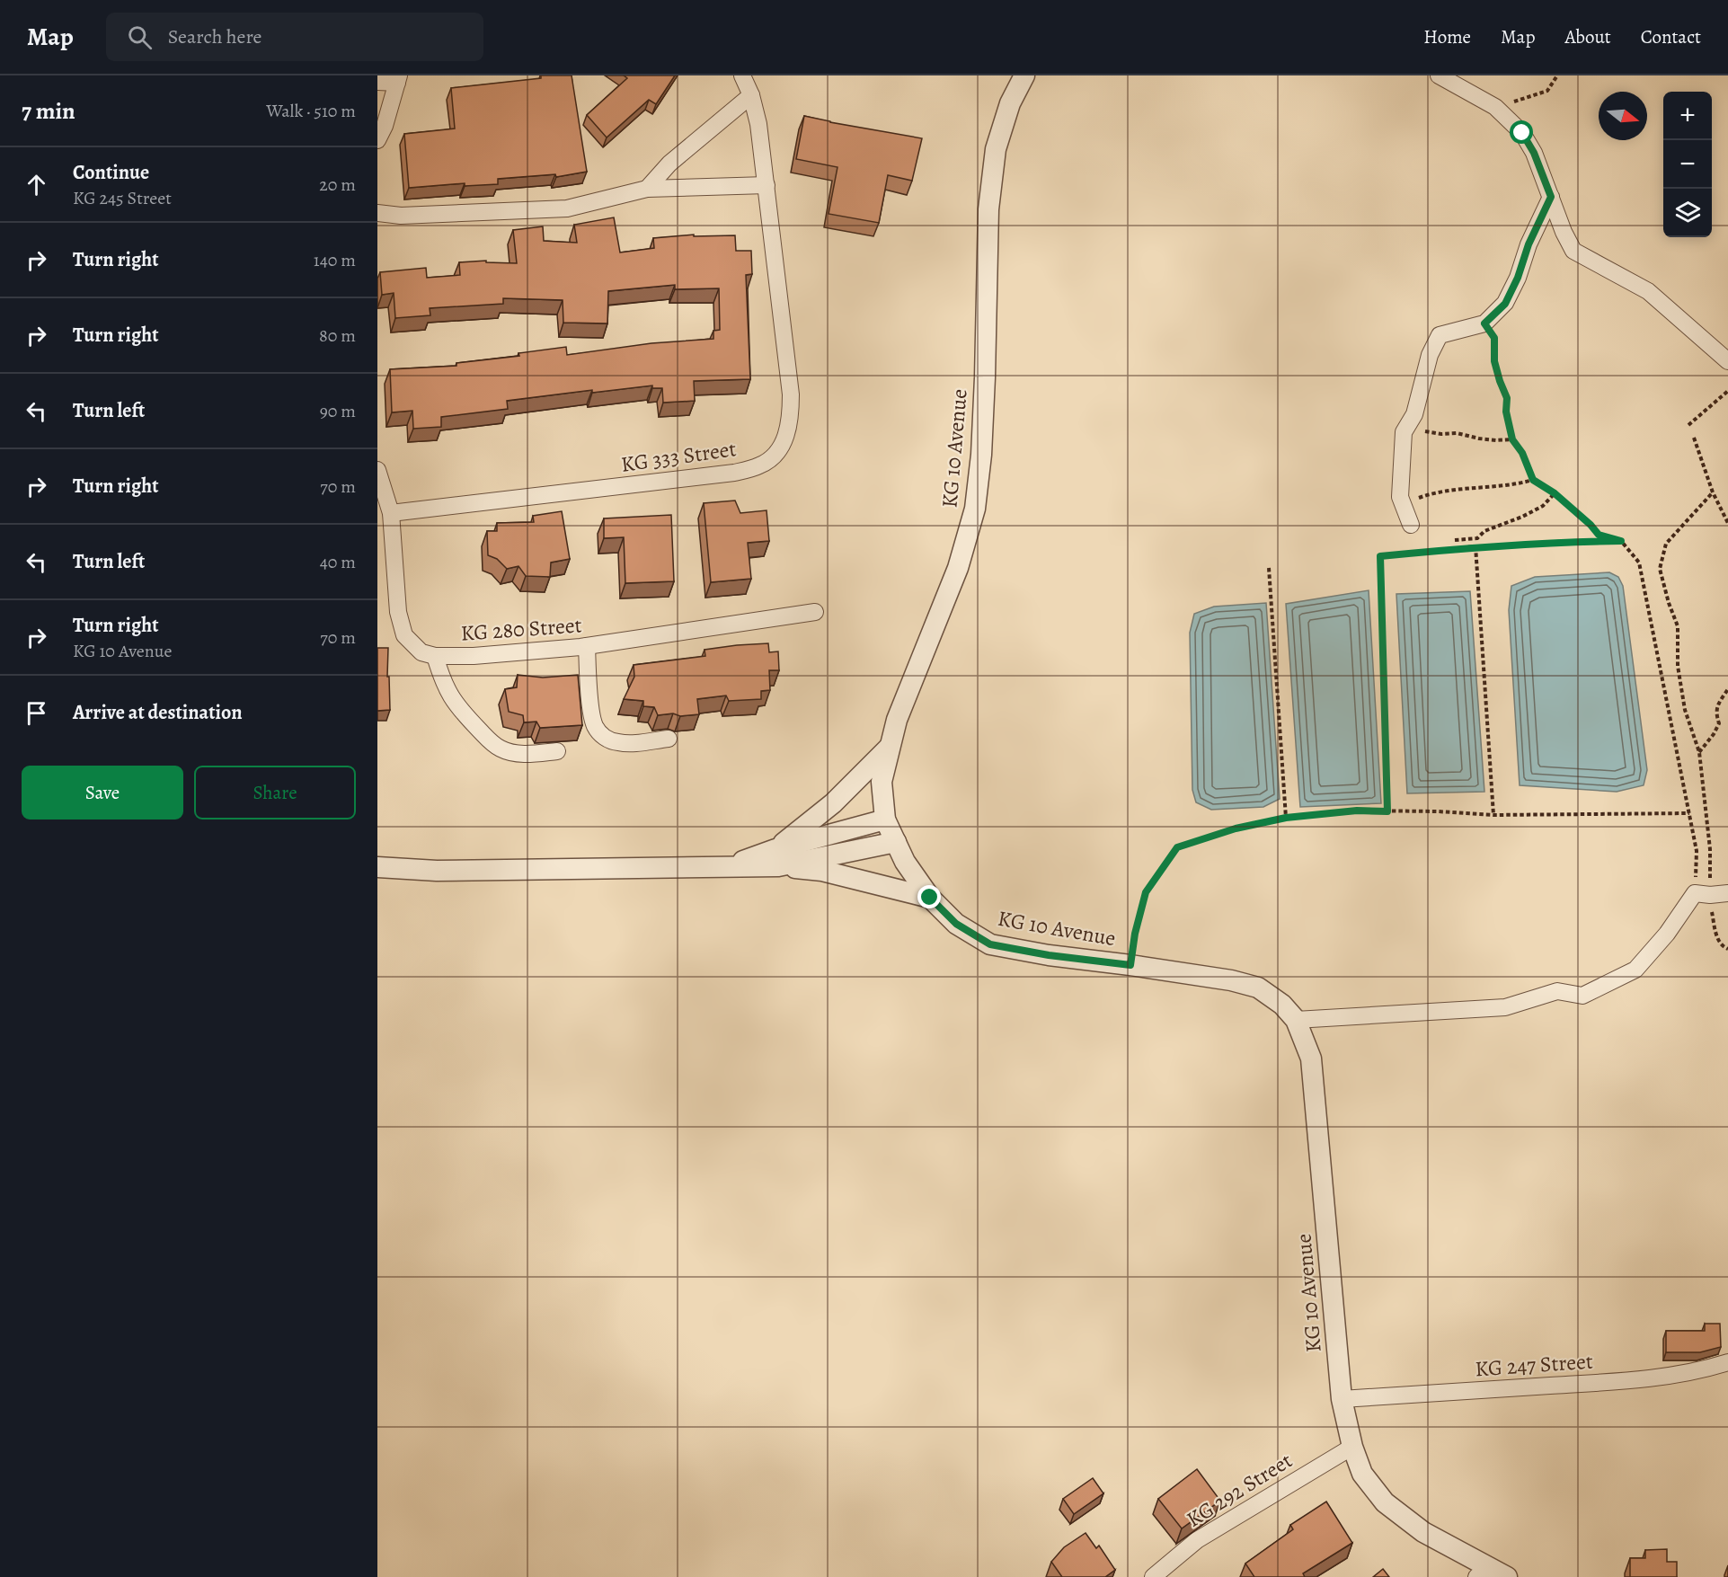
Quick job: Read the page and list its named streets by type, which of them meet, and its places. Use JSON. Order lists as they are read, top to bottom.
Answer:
{
  "streets": {
    "street": [
      "KG 10 Avenue",
      "KG 333 Street",
      "KG 280 Street",
      "KG 247 Street",
      "KG 292 Street"
    ]
  },
  "crossings": [
    ["KG 10 Avenue", "KG 247 Street"],
    ["KG 10 Avenue", "KG 292 Street"],
    ["KG 333 Street", "KG 280 Street"]
  ],
  "north": "right",
  "page": {
    "header": "Map",
    "search": "Search here",
    "nav": [
      "Home",
      "Map",
      "About",
      "Contact"
    ],
    "heading": ["7 min", "Walk · 510 m"],
    "map_buttons": ["+", "−"],
    "list": [
      ["Continue", "KG 245 Street", "20 m"],
      ["Turn right", "140 m"],
      ["Turn right", "80 m"],
      ["Turn left", "90 m"],
      ["Turn right", "70 m"],
      ["Turn left", "40 m"],
      ["Turn right", "KG 10 Avenue", "70 m"],
      "Arrive at destination"
    ],
    "buttons": ["Save", "Share"]
  }
}
